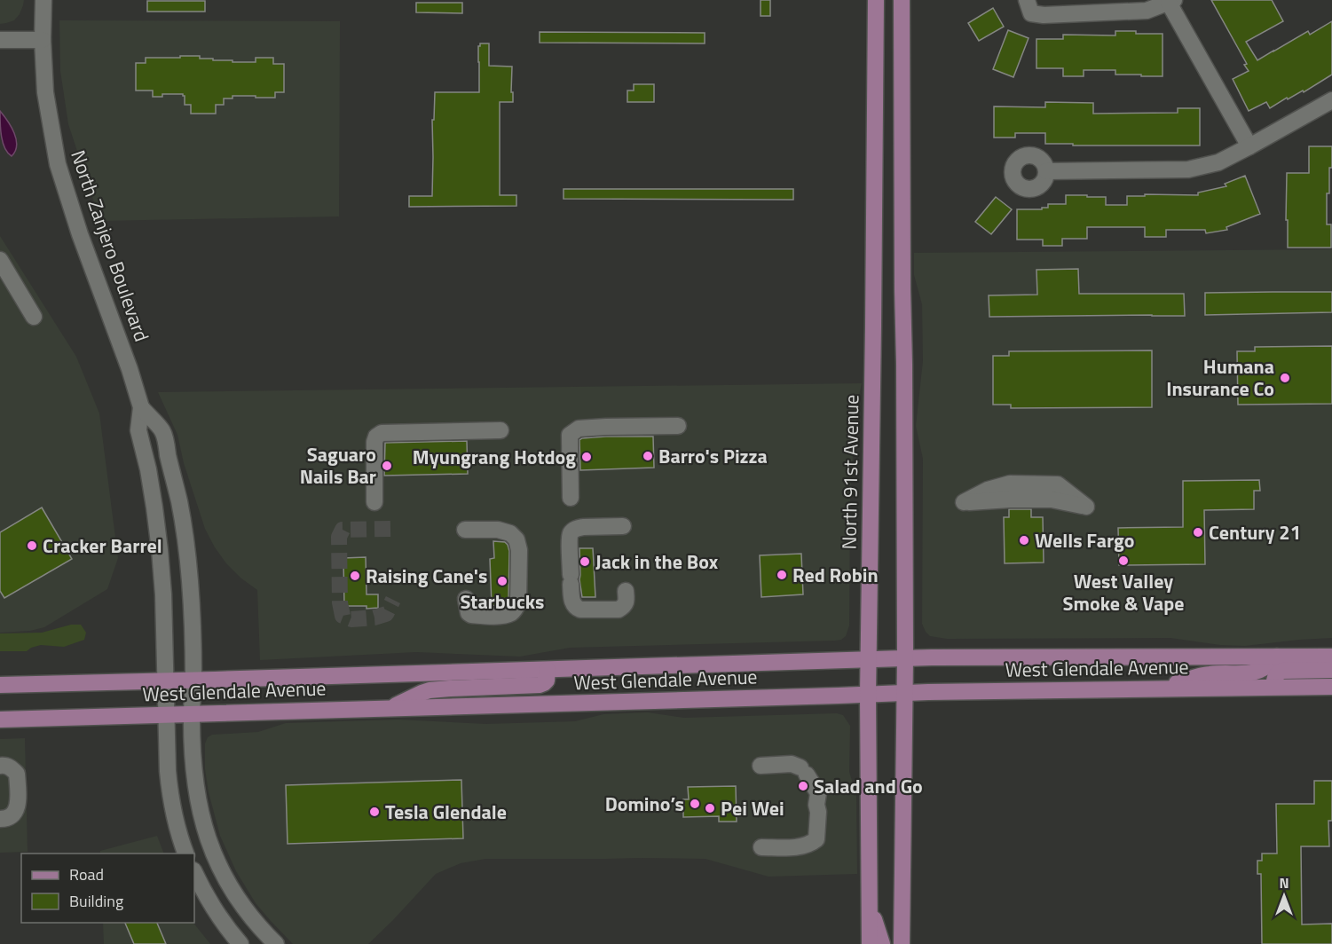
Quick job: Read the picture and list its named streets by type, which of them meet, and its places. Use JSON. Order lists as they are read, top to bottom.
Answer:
{
  "streets": {
    "main road": ["North 91st Avenue", "West Glendale Avenue"],
    "street": ["North Zanjero Boulevard"]
  },
  "crossings": [
    ["North Zanjero Boulevard", "West Glendale Avenue"],
    ["North 91st Avenue", "West Glendale Avenue"]
  ],
  "places": [
    "Humana Insurance Co",
    "Barro's Pizza",
    "Myungrang Hotdog",
    "Saguaro Nails Bar",
    "Century 21",
    "Wells Fargo",
    "Cracker Barrel",
    "West Valley Smoke & Vape",
    "Jack in the Box",
    "Red Robin",
    "Raising Cane's",
    "Starbucks",
    "Salad and Go",
    "Domino’s",
    "Pei Wei",
    "Tesla Glendale"
  ],
  "legend": ["Road", "Building"],
  "north": "top"
}
